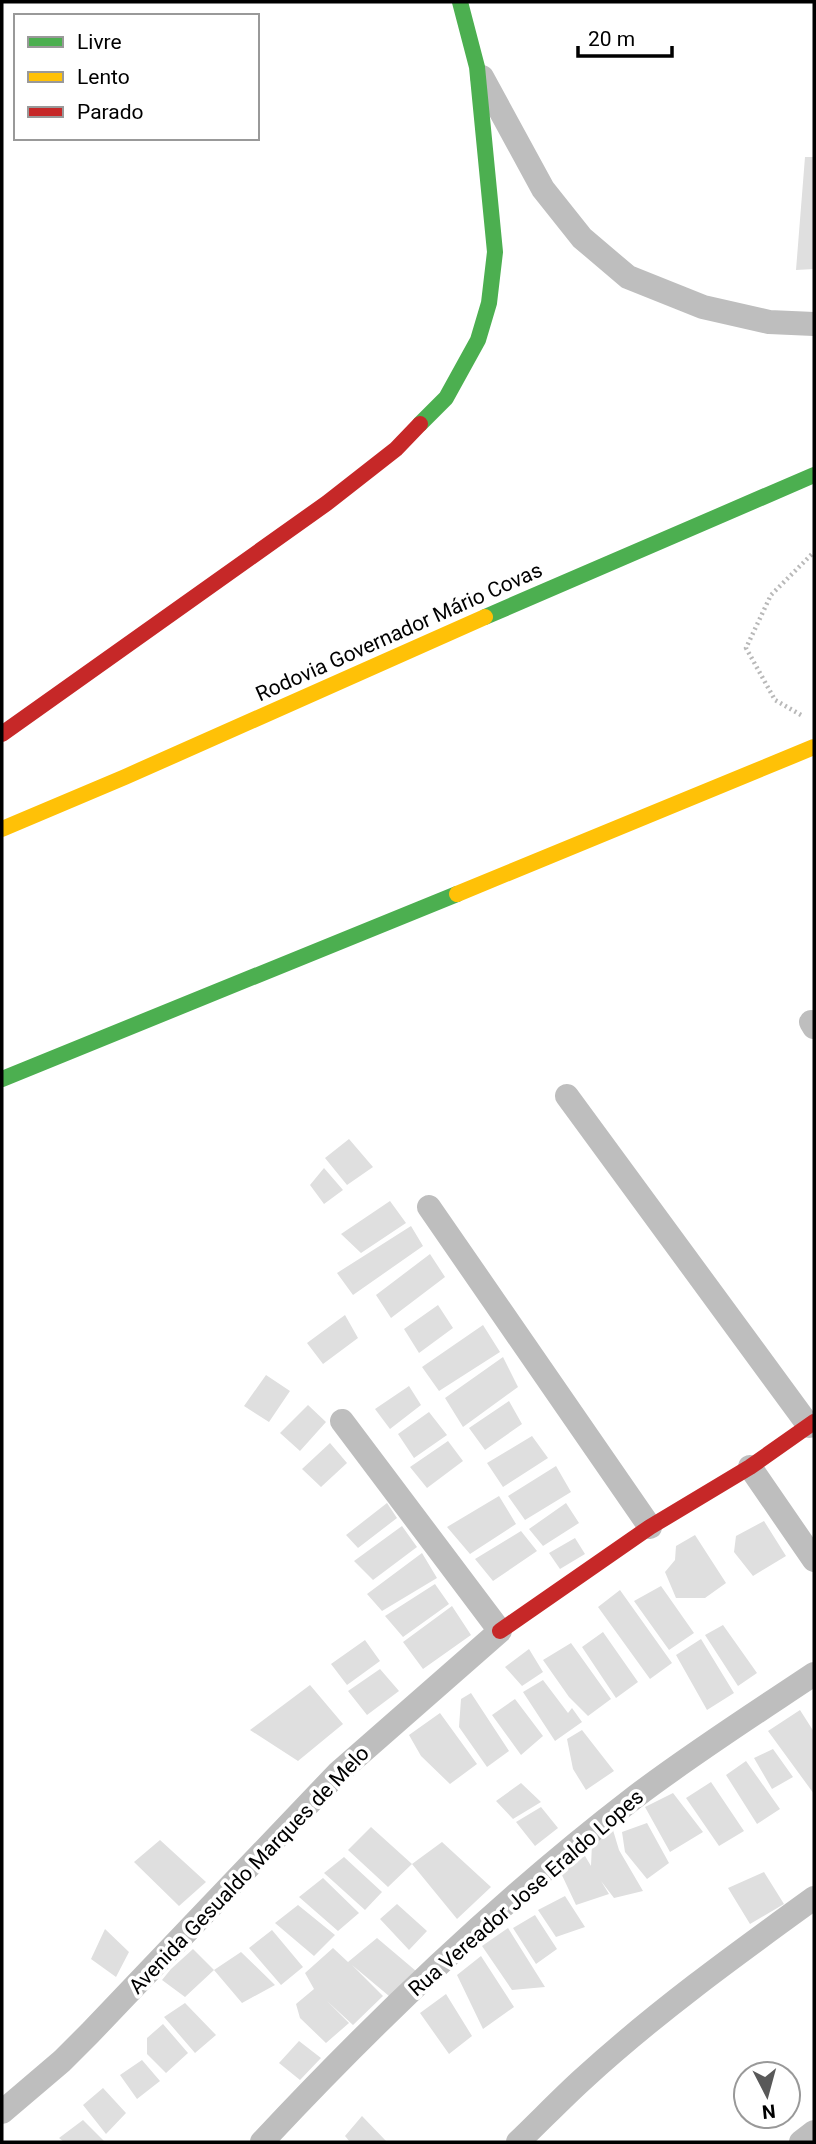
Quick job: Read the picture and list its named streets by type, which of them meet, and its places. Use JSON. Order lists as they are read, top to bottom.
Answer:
{
  "streets": {
    "main road": ["Rodovia Governador Mário Covas", "Avenida Gesualdo Marques de Melo"],
    "street": ["Rua Vereador Jose Eraldo Lopes"]
  },
  "legend": ["Livre", "Lento", "Parado"],
  "scale_bar": "20 m",
  "north": "bottom"
}
